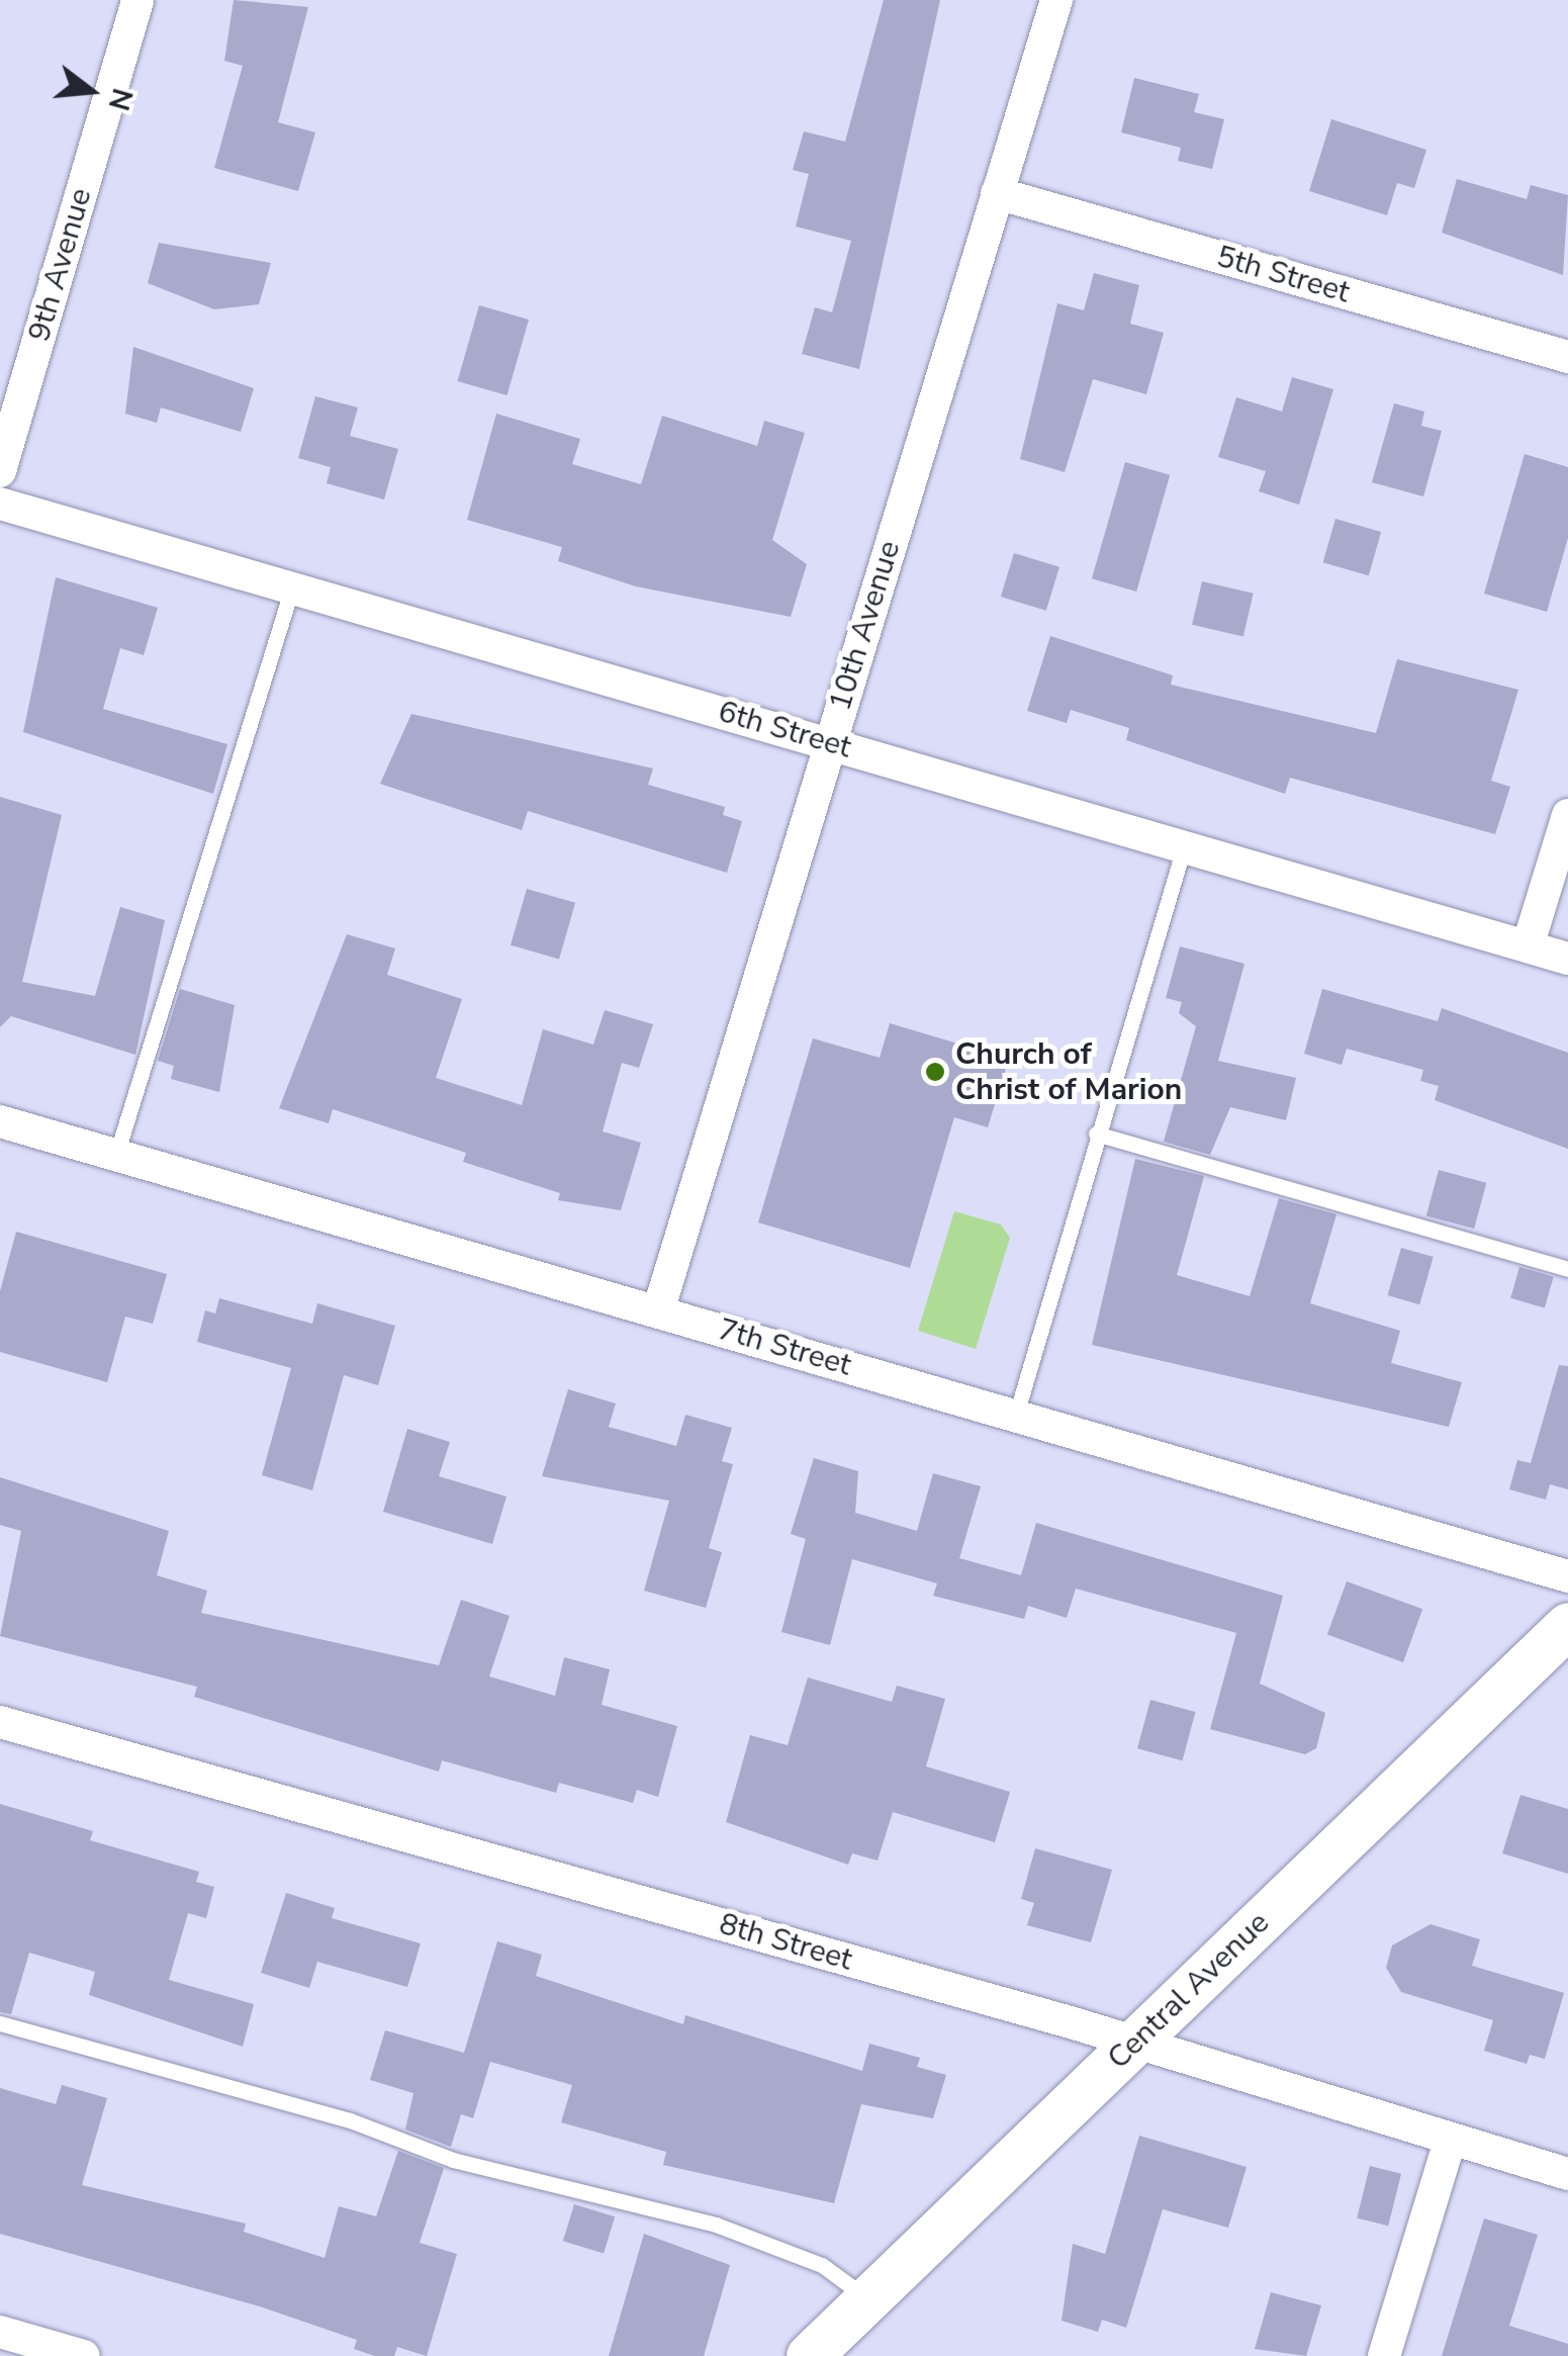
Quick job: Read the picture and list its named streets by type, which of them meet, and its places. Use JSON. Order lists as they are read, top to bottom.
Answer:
{
  "streets": {
    "street": [
      "9th Avenue",
      "5th Street",
      "10th Avenue",
      "6th Street",
      "7th Street",
      "8th Street",
      "Central Avenue"
    ]
  },
  "crossings": [
    ["5th Street", "10th Avenue"],
    ["10th Avenue", "6th Street"],
    ["10th Avenue", "7th Street"],
    ["8th Street", "Central Avenue"]
  ],
  "places": ["Church of Christ of Marion"],
  "north": "right"
}
